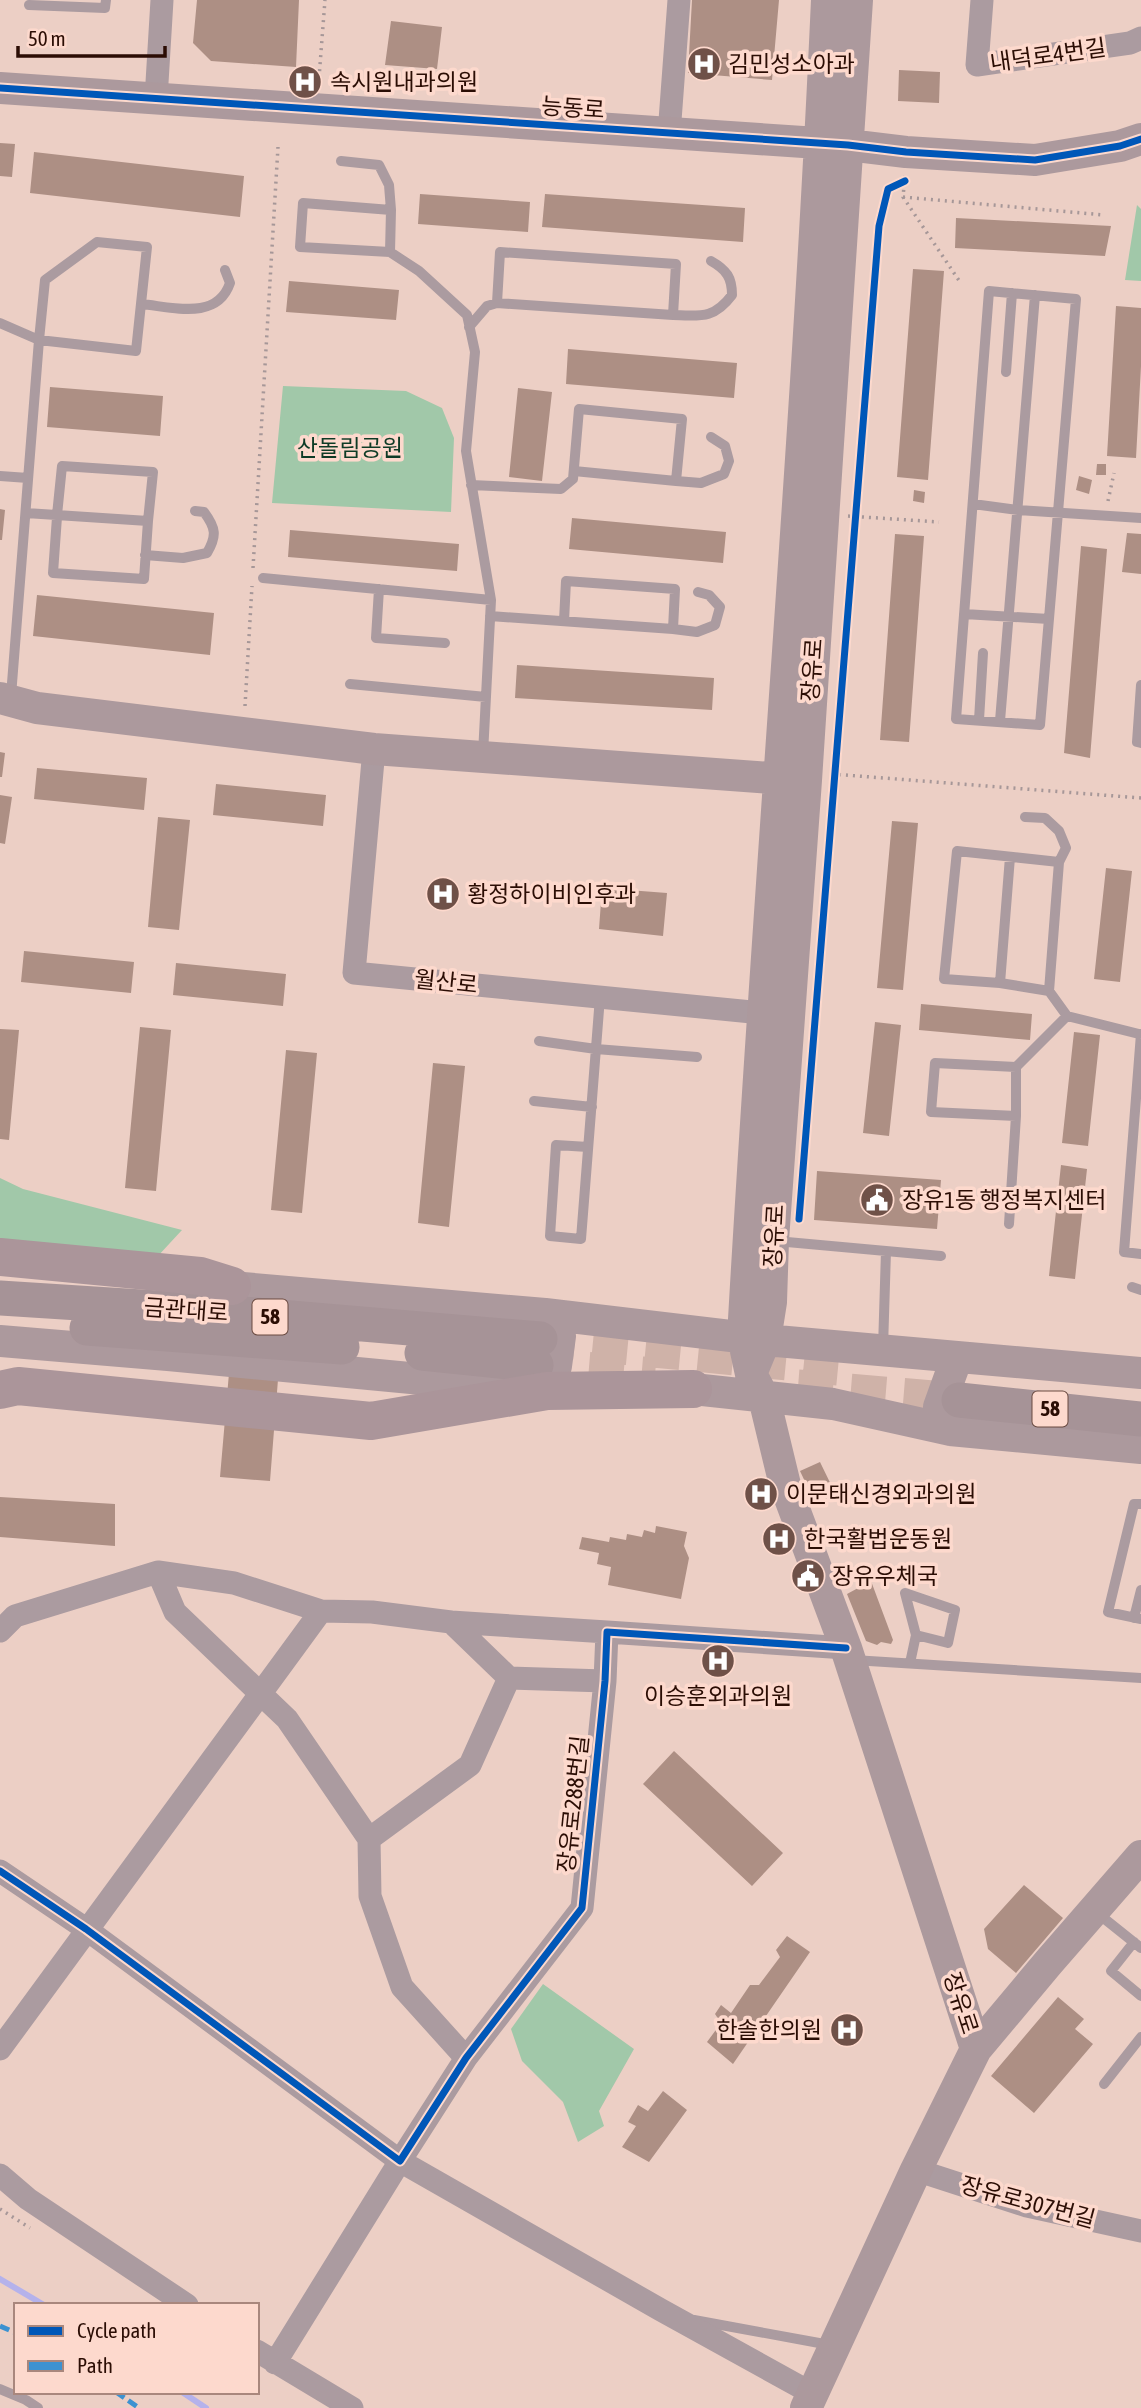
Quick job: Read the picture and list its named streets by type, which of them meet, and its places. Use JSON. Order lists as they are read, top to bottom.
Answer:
{
  "streets": {
    "main road": [
      "능동로",
      "장유로",
      "금관대로",
      "58"
    ],
    "street": [
      "내덕로4번길",
      "월산로",
      "장유로288번길",
      "장유로307번길"
    ]
  },
  "crossings": [
    ["능동로", "장유로"],
    ["장유로", "월산로"],
    ["장유로", "장유로307번길"]
  ],
  "parks": ["산돌림공원"],
  "places": {
    "hospital": [
      "김민성소아과",
      "속시원내과의원",
      "황정하이비인후과",
      "이문태신경외과의원",
      "한국활법운동원",
      "이승훈외과의원",
      "한솔한의원"
    ],
    "public building": ["장유1동 행정복지센터", "장유우체국"]
  },
  "legend": ["Cycle path", "Path"],
  "scale_bar": "50 m"
}
